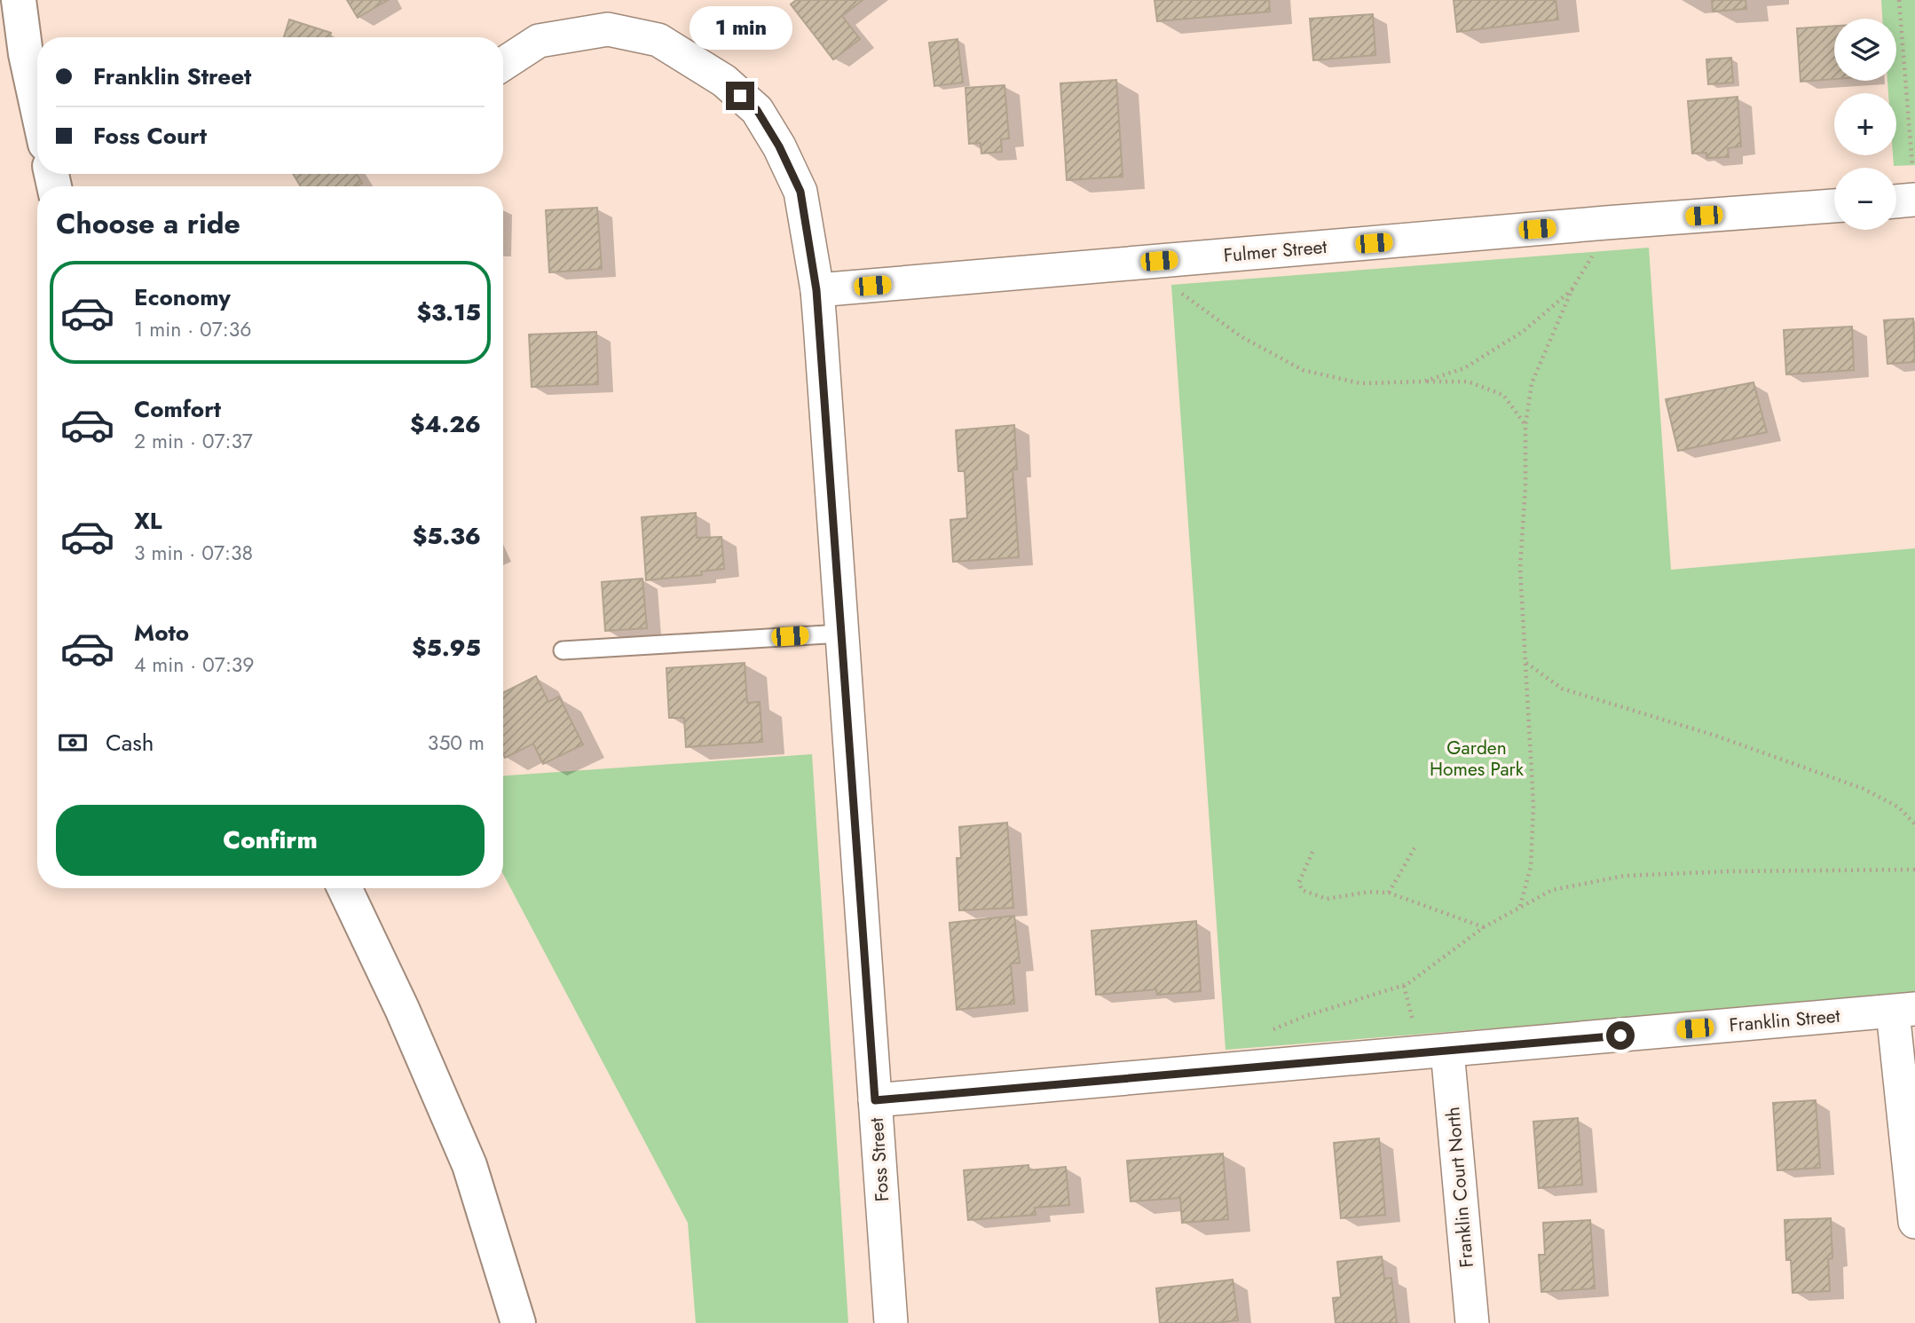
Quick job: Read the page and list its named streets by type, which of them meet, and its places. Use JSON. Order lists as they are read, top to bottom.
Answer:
{
  "streets": {
    "street": [
      "Fulmer Street",
      "Franklin Street",
      "Foss Street",
      "Franklin Court North"
    ]
  },
  "crossings": [
    ["Fulmer Street", "Foss Street"],
    ["Franklin Street", "Foss Street"],
    ["Franklin Street", "Franklin Court North"]
  ],
  "parks": ["Garden Homes Park"],
  "page": {
    "bubble": "1 min",
    "map_buttons": ["+", "−"],
    "banner": ["Franklin Street", "Foss Court"],
    "heading": "Choose a ride",
    "list": [
      {
        "name": "Economy",
        "note": "1 min · 07:36",
        "value": "$3.15"
      },
      {
        "name": "Comfort",
        "note": "2 min · 07:37",
        "value": "$4.26"
      },
      {
        "name": "XL",
        "note": "3 min · 07:38",
        "value": "$5.36"
      },
      {
        "name": "Moto",
        "note": "4 min · 07:39",
        "value": "$5.95"
      }
    ],
    "pay": ["Cash", "350 m"],
    "buttons": "Confirm"
  }
}
